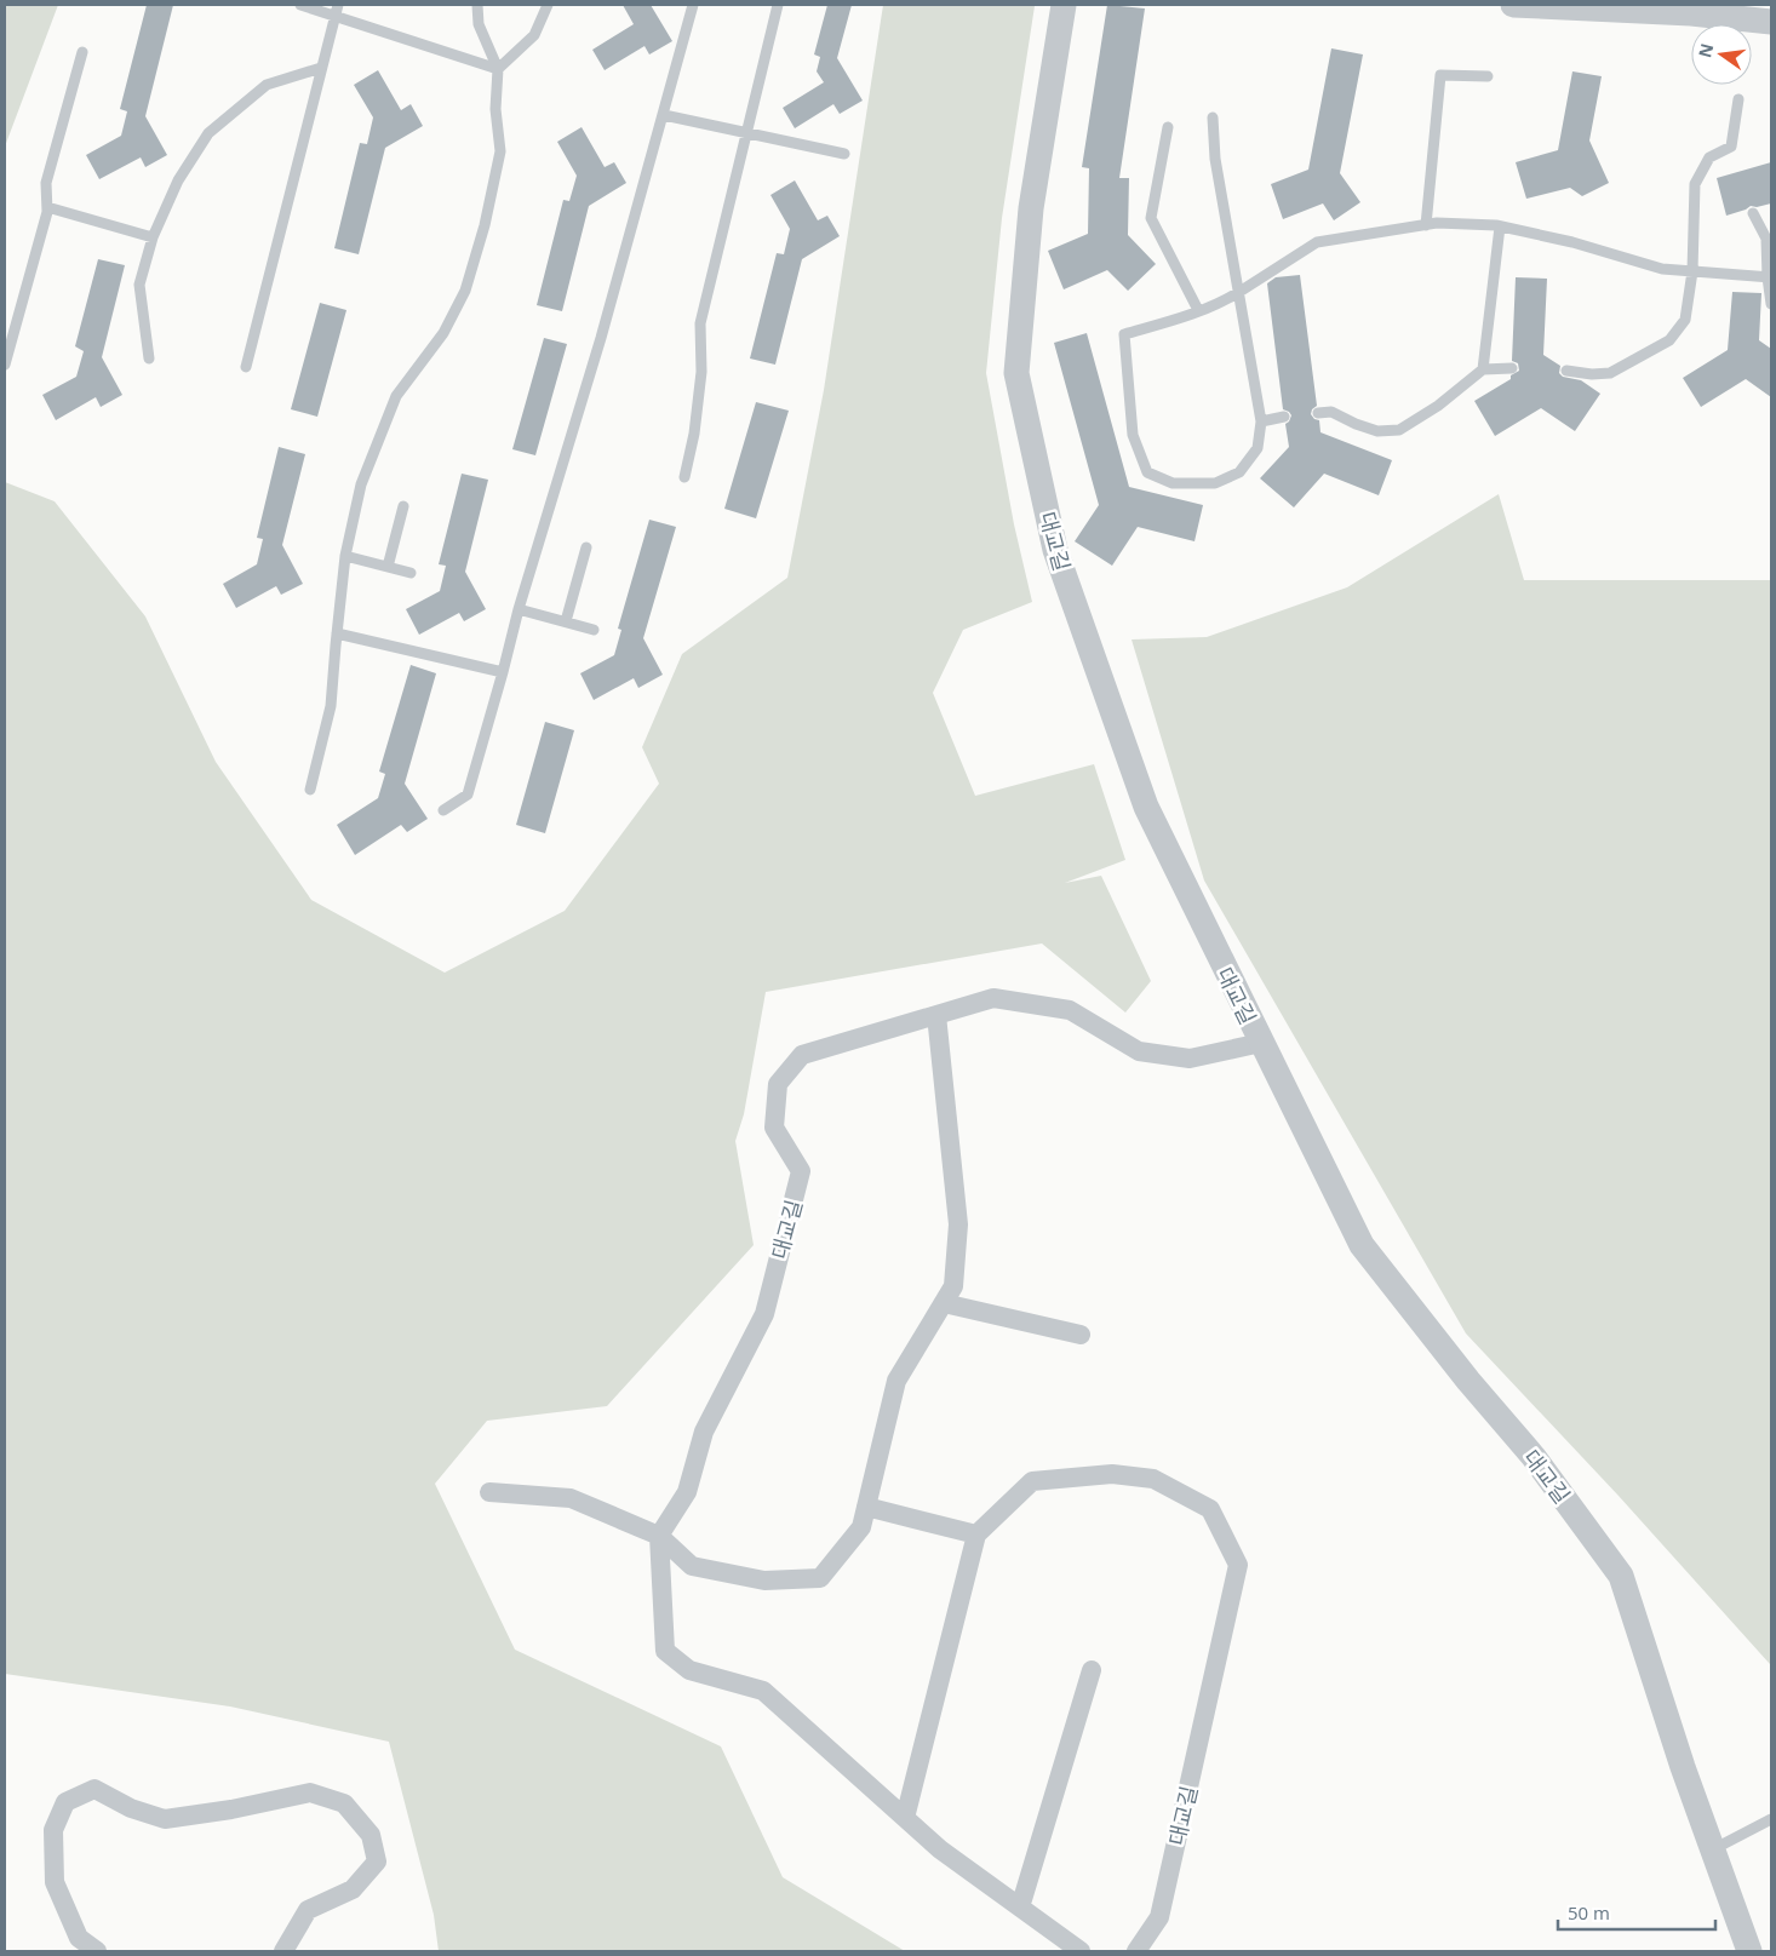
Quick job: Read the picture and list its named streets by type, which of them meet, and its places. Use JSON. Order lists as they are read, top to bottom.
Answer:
{
  "streets": {
    "street": ["대교길"]
  },
  "scale_bar": "50 m",
  "north": "left"
}
